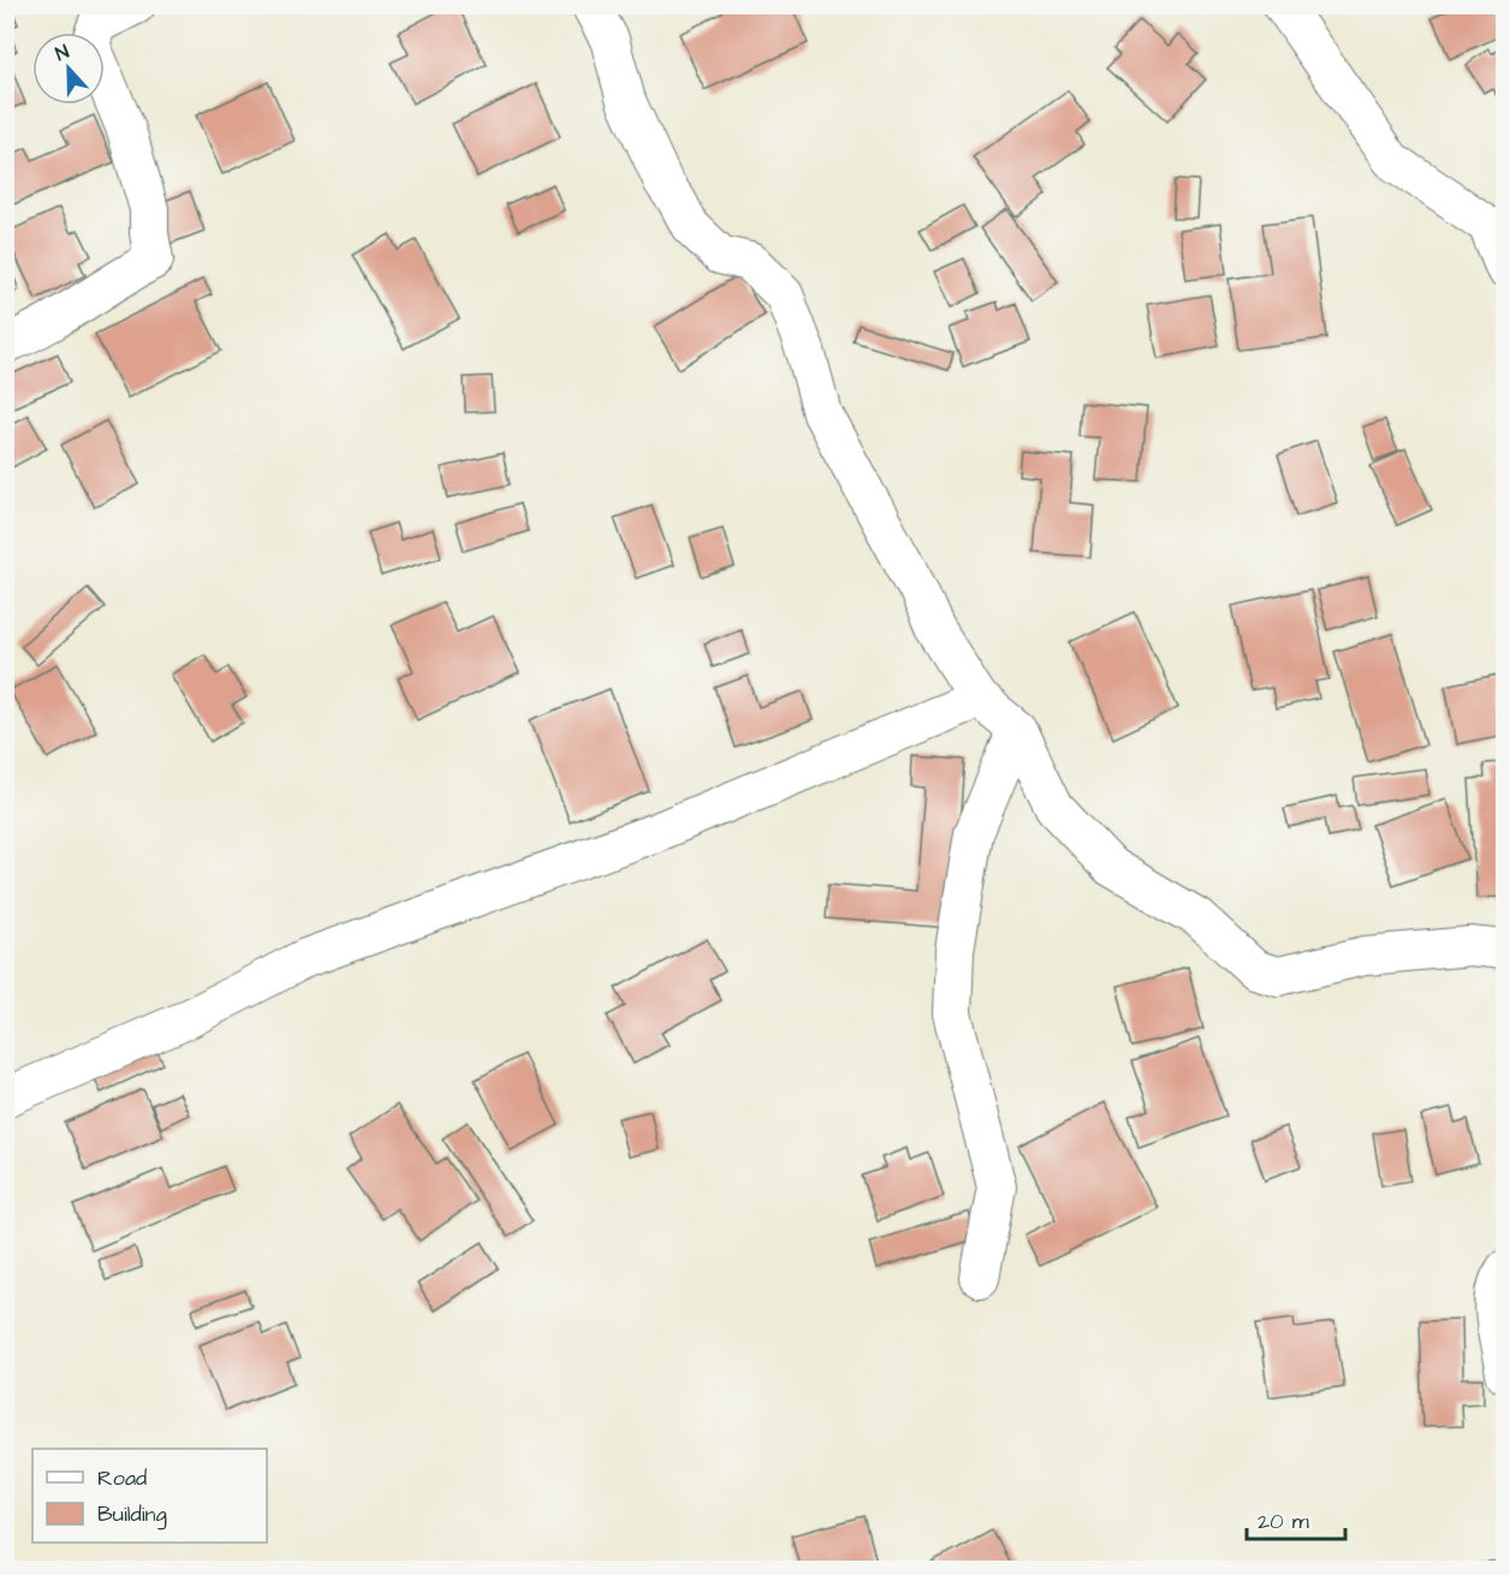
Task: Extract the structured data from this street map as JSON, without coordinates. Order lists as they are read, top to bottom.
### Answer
{
  "legend": ["Road", "Building"],
  "scale_bar": "20 m",
  "north": "top"
}
